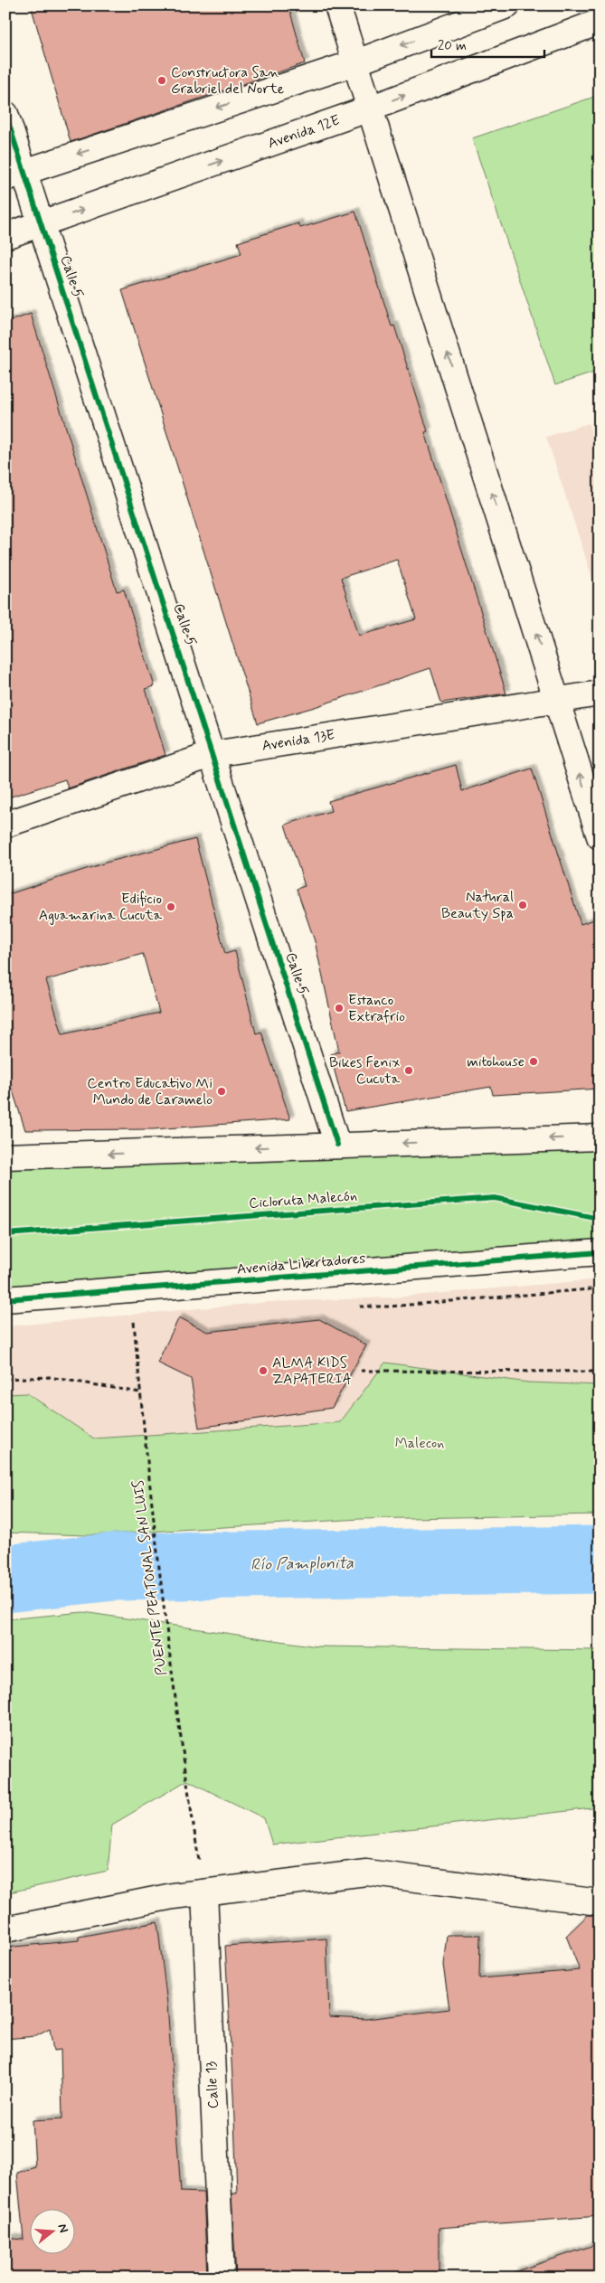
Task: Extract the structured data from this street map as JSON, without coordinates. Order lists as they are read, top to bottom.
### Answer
{
  "streets": {
    "street": [
      "Avenida 12E",
      "Calle 5",
      "Avenida 13E",
      "Avenida Libertadores",
      "Calle 13"
    ],
    "path": ["PUENTE PEATONAL SAN LUIS"],
    "cycle path": ["Cicloruta Malecón"]
  },
  "crossings": [
    ["Avenida 12E", "Calle 5"],
    ["Calle 5", "Avenida 13E"],
    ["PUENTE PEATONAL SAN LUIS", "Calle 13"]
  ],
  "water": ["Río Pamplonita"],
  "parks": ["Malecon"],
  "places": [
    "Constructora San Grabriel del Norte",
    "Natural Beauty Spa",
    "Edificio Aguamarina Cucuta",
    "Estanco Extrafrio",
    "mitohouse",
    "Bikes Fenix Cucuta",
    "Centro Educativo Mi Mundo de Caramelo",
    "ALMA KIDS ZAPATERIA"
  ],
  "scale_bar": "20 m",
  "north": "right"
}
